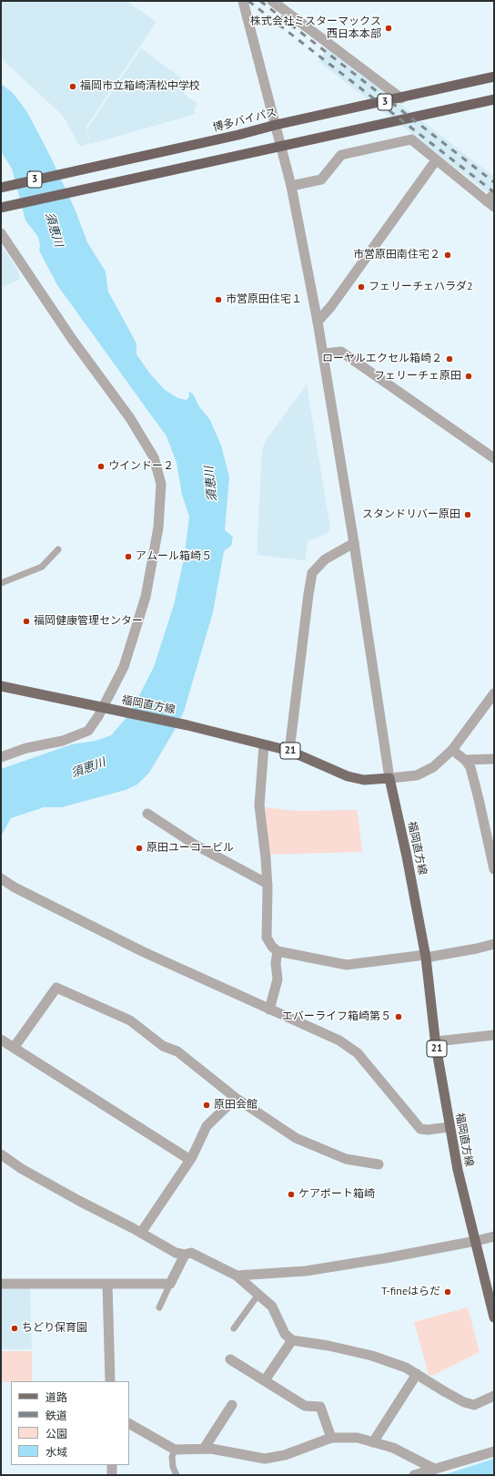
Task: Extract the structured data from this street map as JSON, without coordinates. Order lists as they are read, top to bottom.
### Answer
{
  "streets": {
    "highway": ["3", "博多バイパス"],
    "main road": ["福岡直方線", "21"]
  },
  "water": ["須恵川"],
  "places": [
    "株式会社ミスターマックス 西日本本部",
    "福岡市立箱崎清松中学校",
    "市営原田南住宅２",
    "フェリーチェハラダ2",
    "市営原田住宅１",
    "ローヤルエクセル箱崎２",
    "フェリーチェ原田",
    "ウインドー２",
    "スタンドリバー原田",
    "アムール箱崎５",
    "福岡健康管理センター",
    "原田ユーコービル",
    "エバーライフ箱崎第５",
    "原田会館",
    "ケアポート箱崎",
    "T-fineはらだ",
    "ちどり保育園"
  ],
  "legend": [
    "道路",
    "鉄道",
    "公園",
    "水域"
  ]
}
